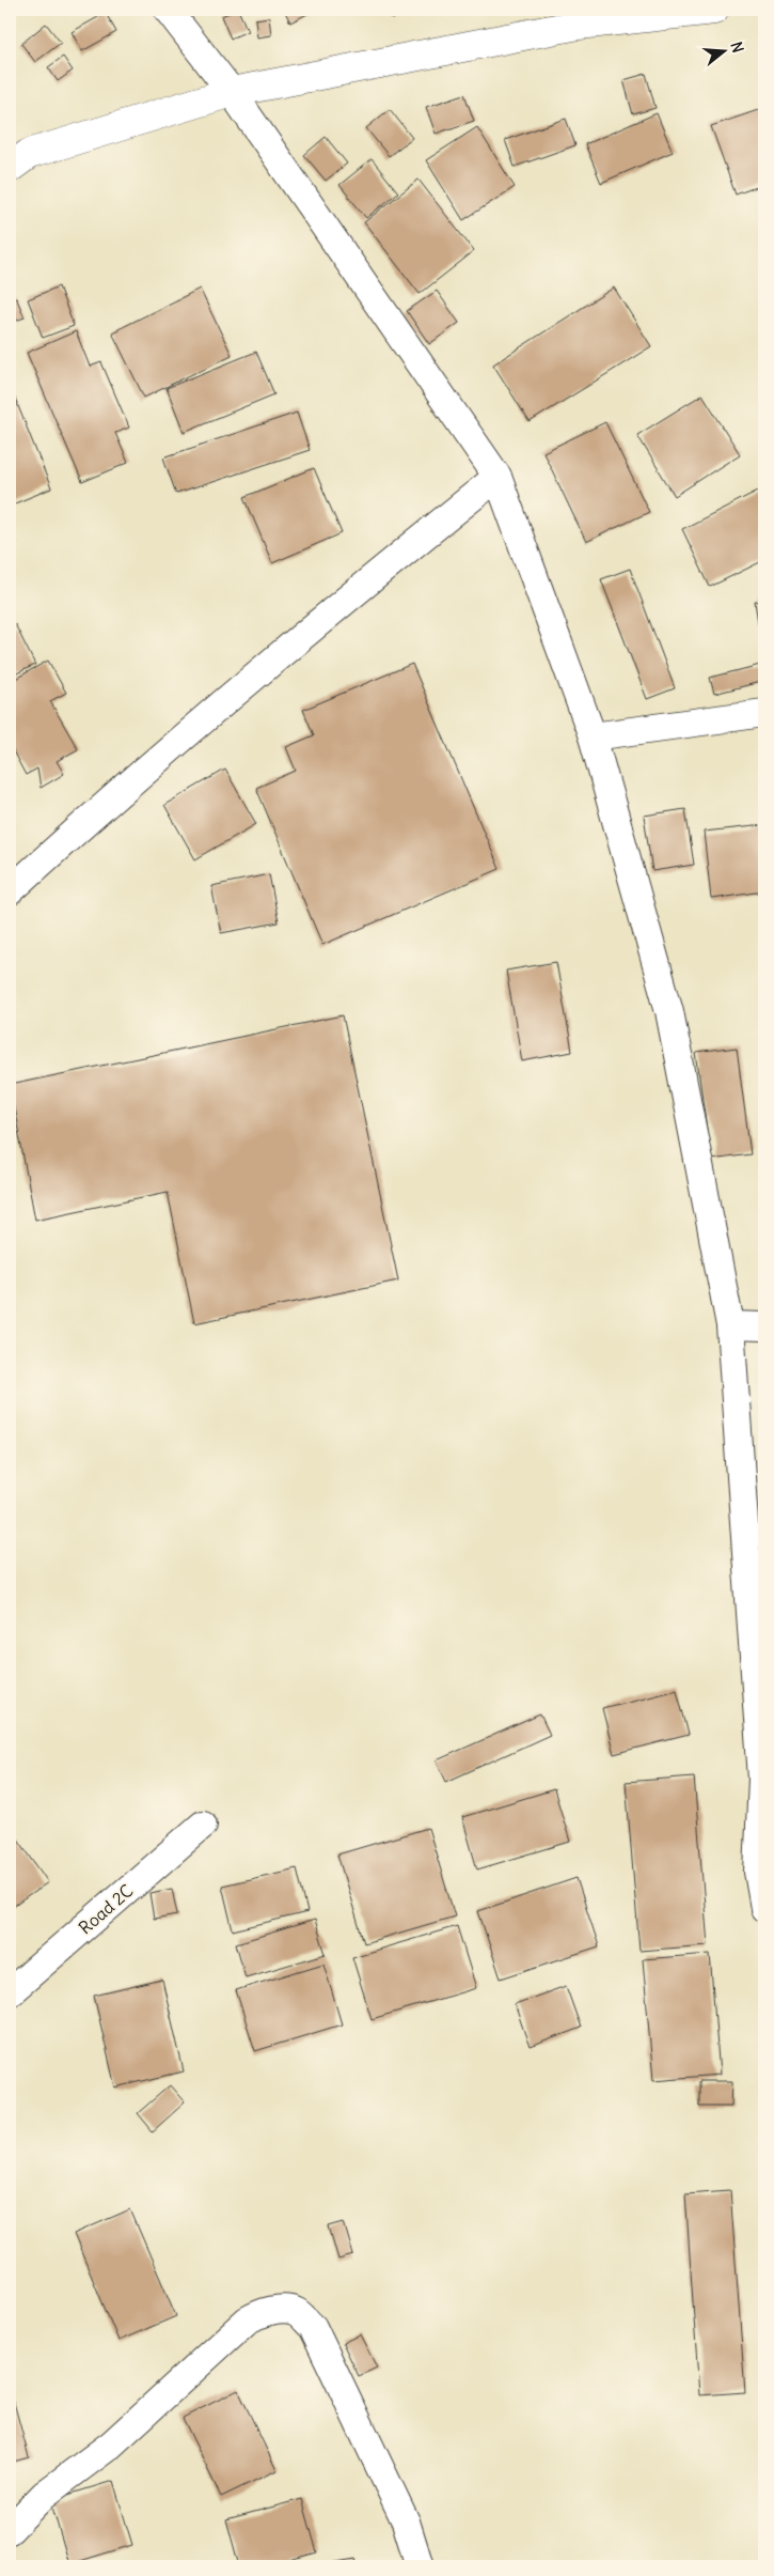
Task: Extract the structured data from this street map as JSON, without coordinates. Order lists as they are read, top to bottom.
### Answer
{
  "streets": {
    "street": ["Road 2C"]
  },
  "north": "right"
}
